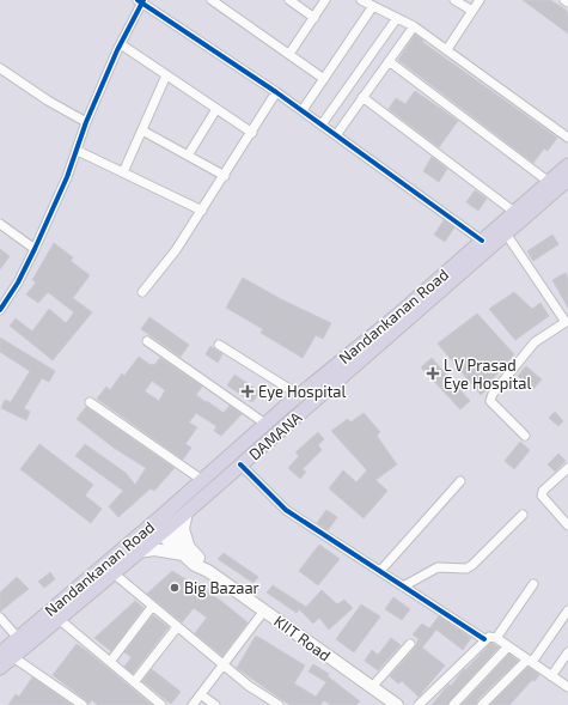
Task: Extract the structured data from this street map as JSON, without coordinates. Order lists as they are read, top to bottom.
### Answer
{
  "streets": {
    "main road": ["Nandankanan Road", "DAMANA", "KIIT Road"]
  },
  "crossings": [
    ["Nandankanan Road", "DAMANA"],
    ["Nandankanan Road", "KIIT Road"],
    ["DAMANA", "KIIT Road"]
  ],
  "places": {
    "health": ["L V Prasad Eye Hospital", "Eye Hospital"],
    "other": ["Big Bazaar"]
  }
}
